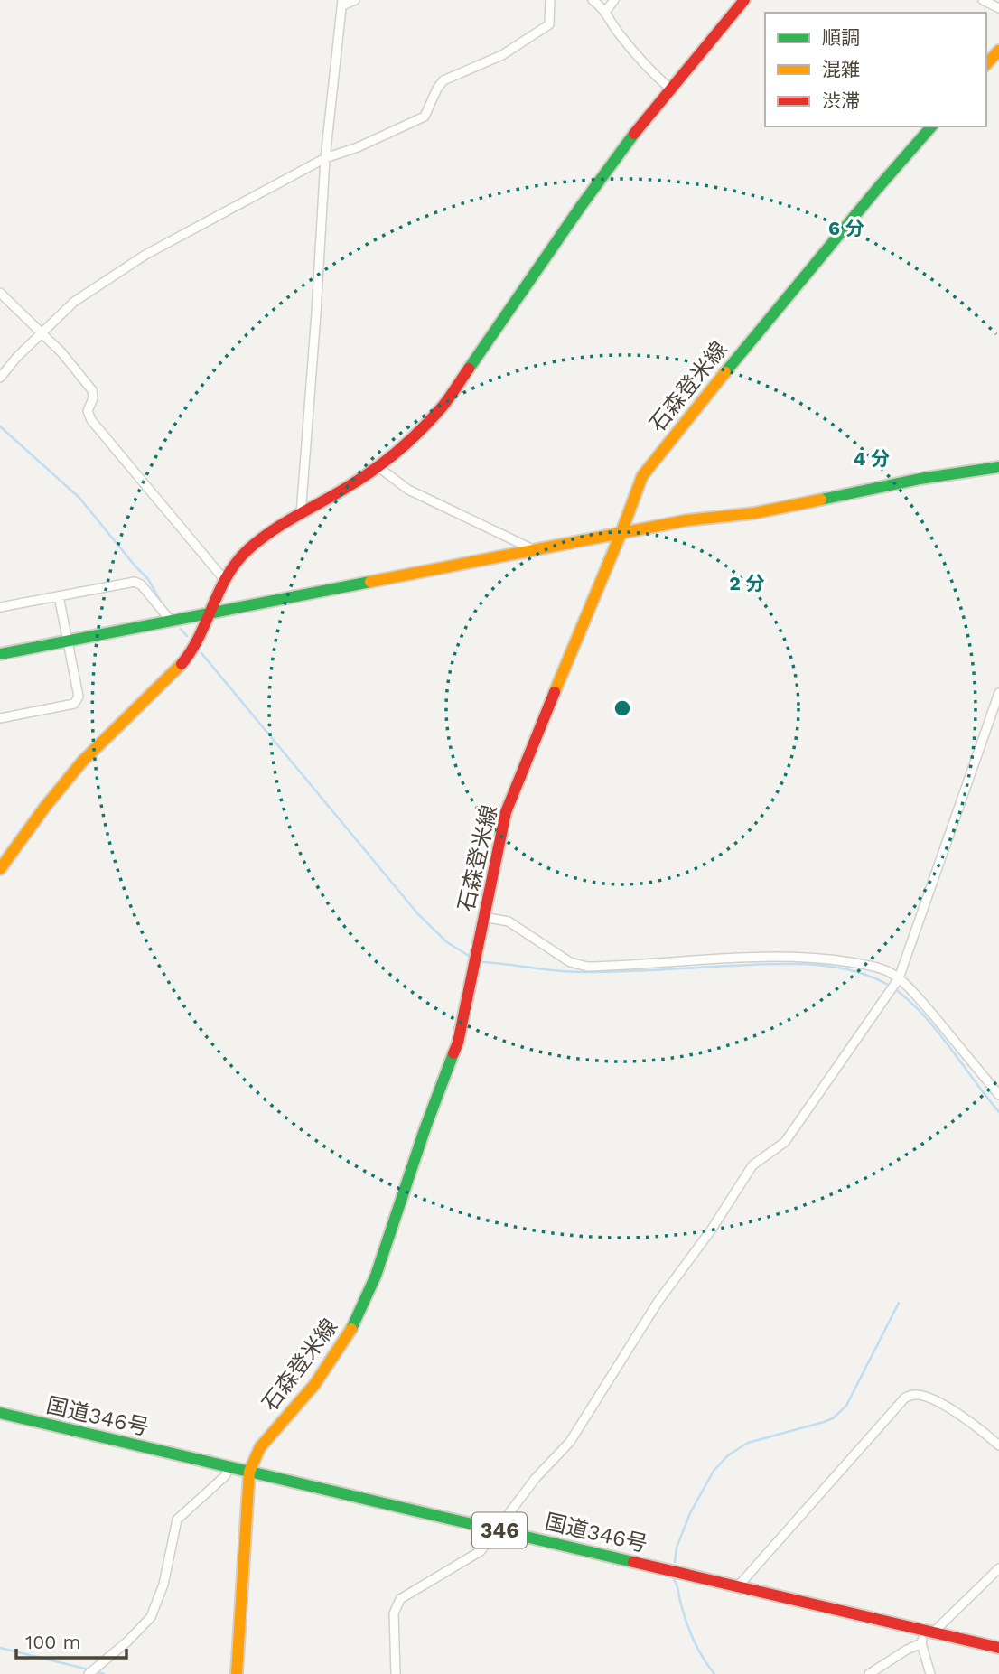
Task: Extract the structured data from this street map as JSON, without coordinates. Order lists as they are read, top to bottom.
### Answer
{
  "streets": {
    "main road": ["石森登米線", "国道346号", "346"]
  },
  "crossings": [
    ["石森登米線", "国道346号"]
  ],
  "legend": ["順調", "混雑", "渋滞"],
  "scale_bar": "100 m",
  "rings": ["6 分", "4 分", "2 分"]
}
